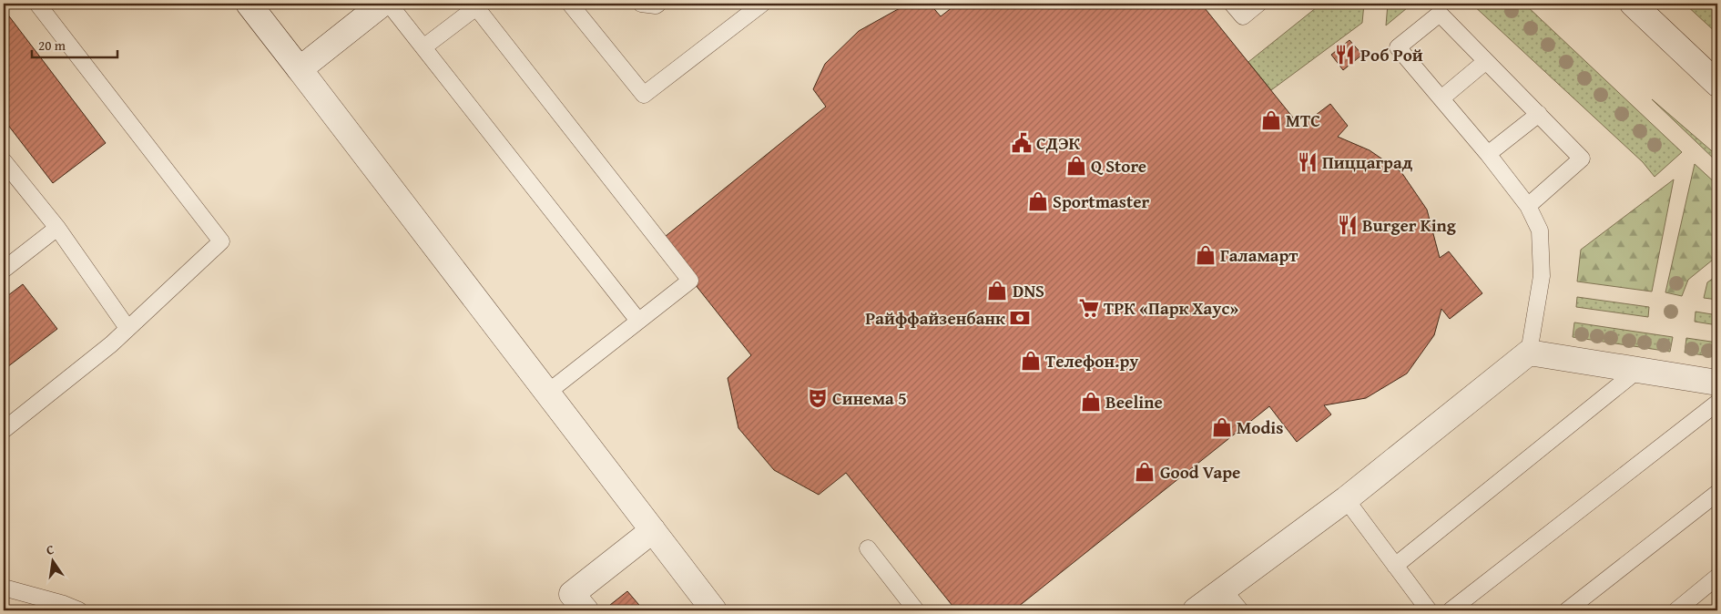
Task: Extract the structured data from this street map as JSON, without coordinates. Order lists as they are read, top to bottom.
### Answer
{
  "places": {
    "restaurant": ["Роб Рой", "Пиццаград", "Burger King"],
    "shop": [
      "МТС",
      "Q Store",
      "Sportmaster",
      "Галамарт",
      "DNS",
      "Телефон.ру",
      "Beeline",
      "Modis",
      "Good Vape"
    ],
    "public building": ["СДЭК"],
    "supermarket": ["ТРК «Парк Хаус»"],
    "bank": ["Райффайзенбанк"],
    "theatre": ["Синема 5"]
  },
  "scale_bar": "20 m",
  "north": "top"
}
